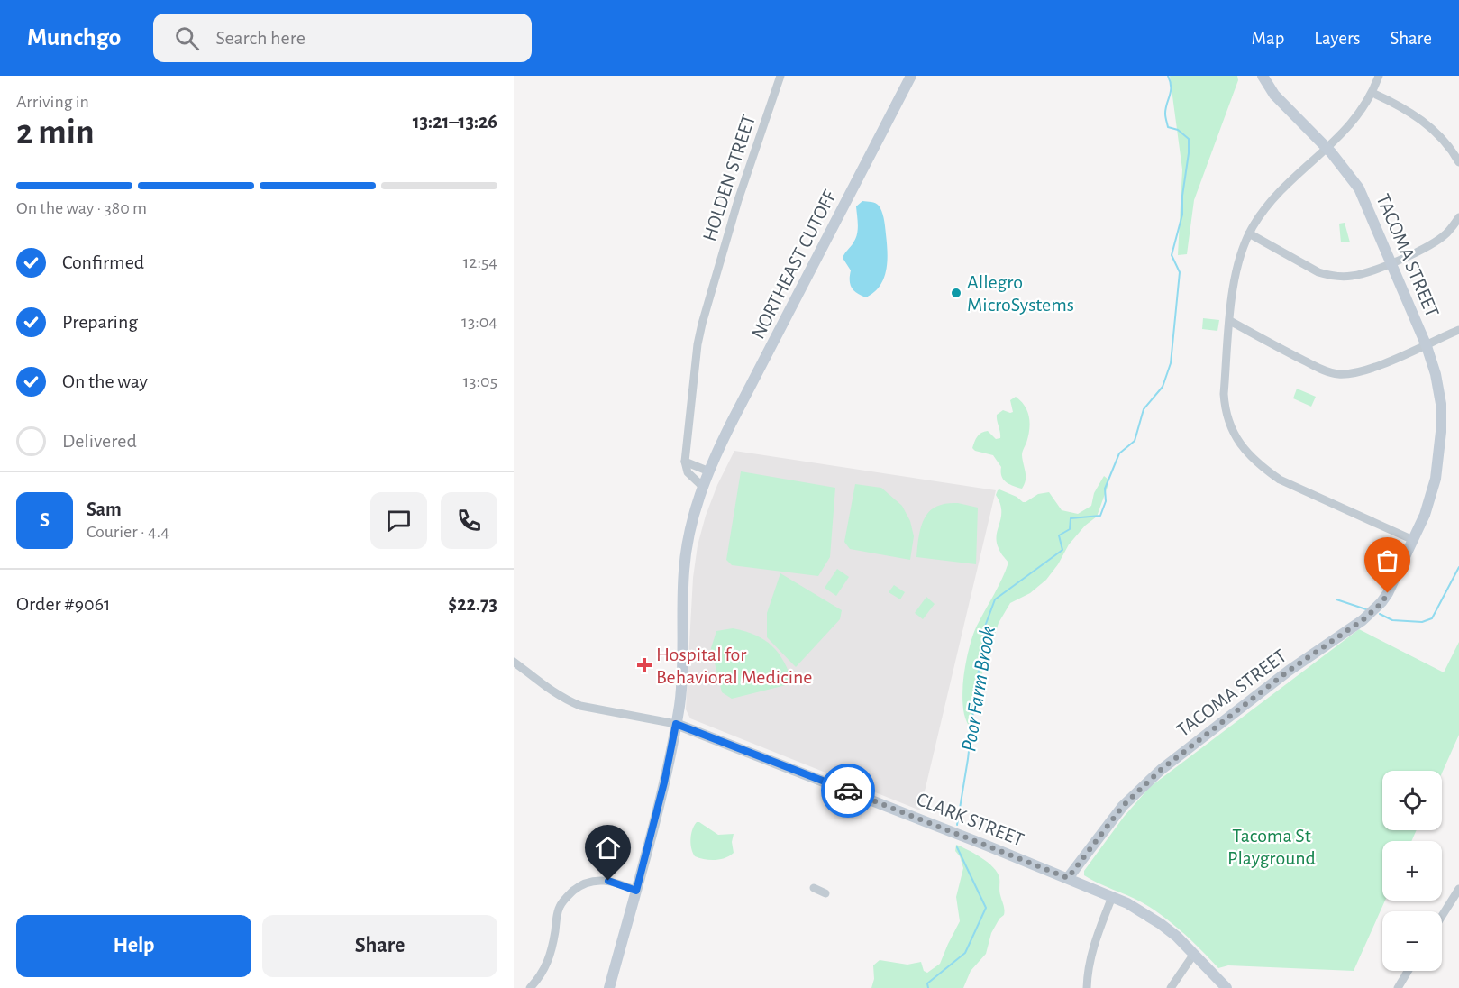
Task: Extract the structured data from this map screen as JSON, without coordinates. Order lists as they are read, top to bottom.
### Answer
{
  "streets": {
    "street": [
      "HOLDEN STREET",
      "TACOMA STREET",
      "NORTHEAST CUTOFF",
      "CLARK STREET"
    ]
  },
  "crossings": [
    ["TACOMA STREET", "CLARK STREET"],
    ["NORTHEAST CUTOFF", "CLARK STREET"]
  ],
  "water": ["Poor Farm Brook"],
  "parks": ["Tacoma St Playground"],
  "places": {
    "other": ["Allegro MicroSystems"],
    "health": ["Hospital for Behavioral Medicine"]
  },
  "page": {
    "header": "Munchgo",
    "search": "Search here",
    "nav": ["Map", "Layers", "Share"],
    "heading": ["2 min", "Arriving in", "13:21–13:26"],
    "panel": [
      "Sam",
      "Courier · 4.4",
      "Order #9061",
      "$22.73"
    ],
    "bar": "On the way · 380 m",
    "list": [
      ["Confirmed", "12:54"],
      ["Preparing", "13:04"],
      ["On the way", "13:05"],
      "Delivered"
    ],
    "round": "S",
    "map_buttons": ["+", "−"],
    "buttons": ["Help", "Share"]
  }
}
